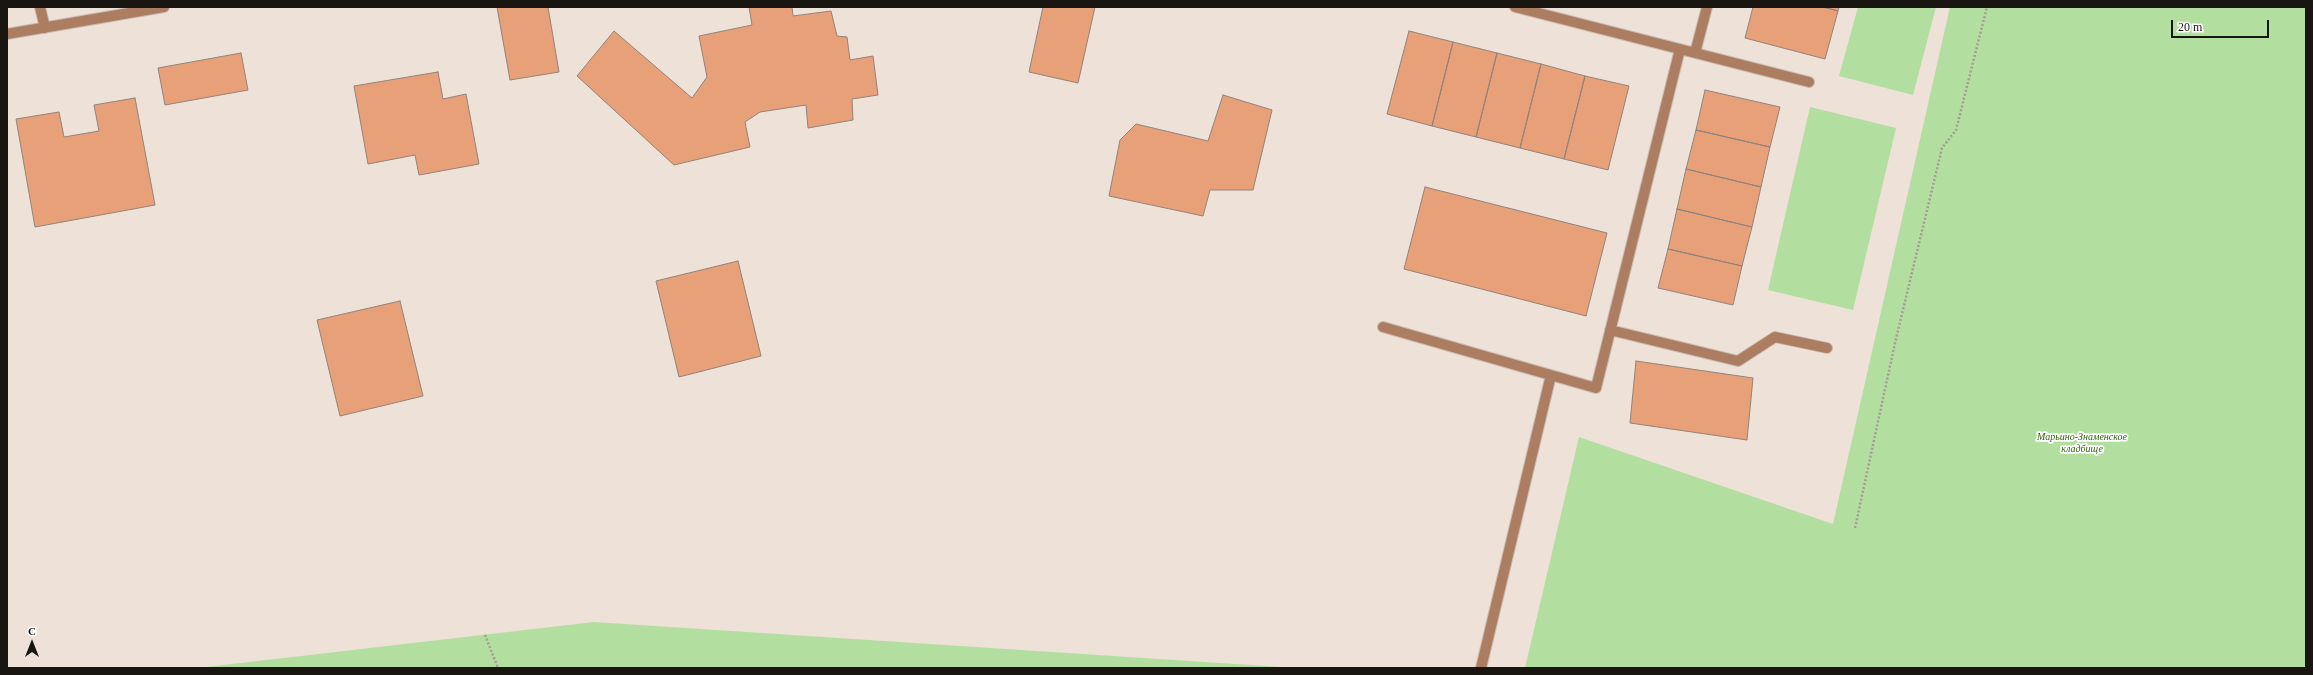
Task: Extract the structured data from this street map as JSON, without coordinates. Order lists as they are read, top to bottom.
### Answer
{
  "parks": ["Марьино-Знаменское кладбище"],
  "scale_bar": "20 m",
  "north": "top"
}
